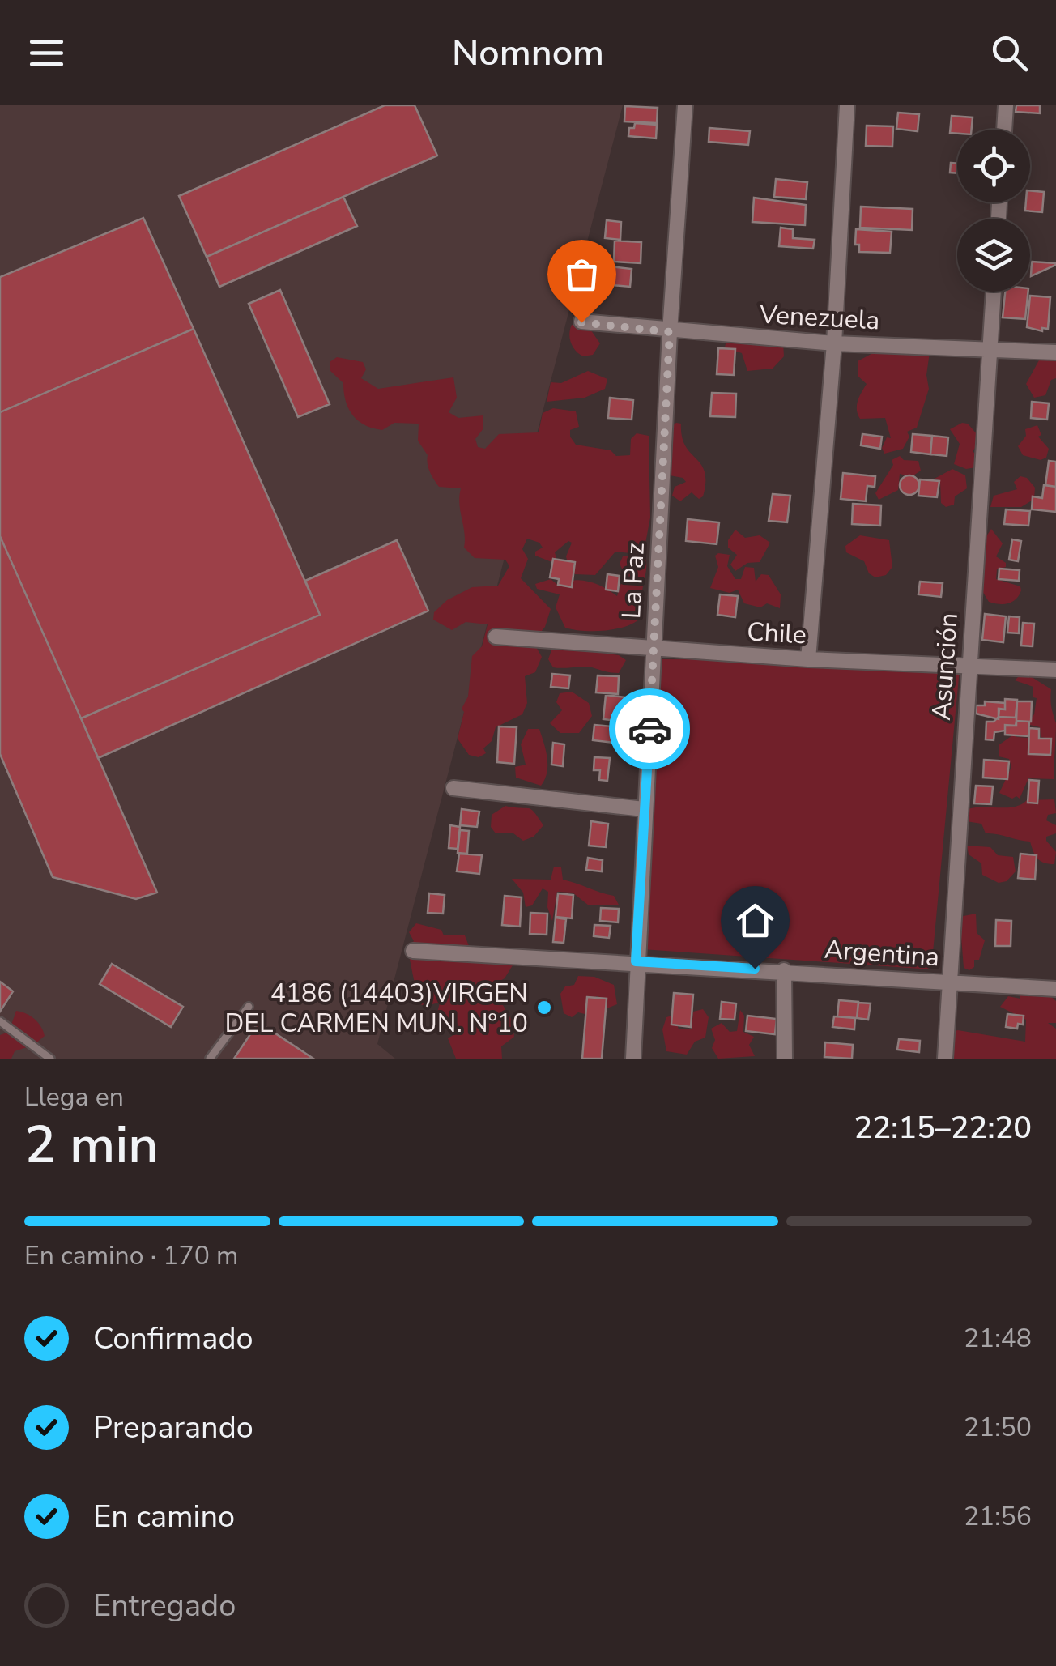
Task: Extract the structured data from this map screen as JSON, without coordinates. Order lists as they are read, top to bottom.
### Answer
{
  "streets": {
    "street": [
      "Venezuela",
      "La Paz",
      "Chile",
      "Asunción",
      "Argentina"
    ]
  },
  "crossings": [
    ["Venezuela", "La Paz"],
    ["Venezuela", "Asunción"],
    ["La Paz", "Chile"],
    ["La Paz", "Argentina"],
    ["Chile", "Asunción"],
    ["Asunción", "Argentina"]
  ],
  "places": ["4186 (14403)VIRGEN DEL CARMEN MUN. Nº10"],
  "page": {
    "header": "Nomnom",
    "heading": ["2 min", "Llega en", "22:15–22:20"],
    "bar": "En camino · 170 m",
    "list": [
      ["Confirmado", "21:48"],
      ["Preparando", "21:50"],
      ["En camino", "21:56"],
      "Entregado"
    ]
  }
}
